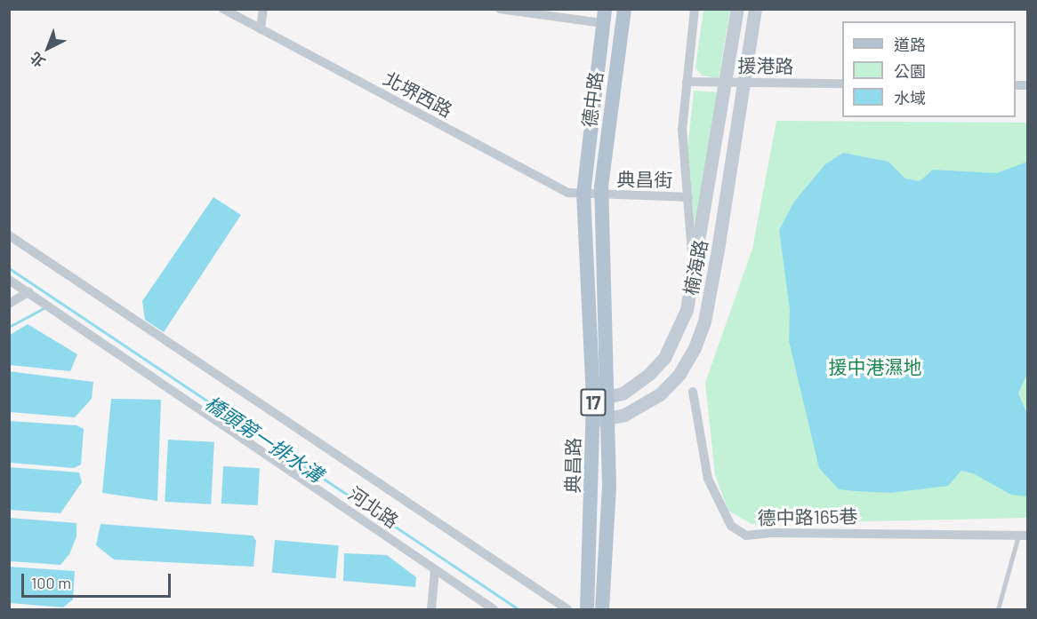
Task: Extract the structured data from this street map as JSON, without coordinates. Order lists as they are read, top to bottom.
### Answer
{
  "streets": {
    "main road": ["德中路", "17", "典昌路"],
    "street": [
      "援港路",
      "北堺西路",
      "典昌街",
      "楠海路",
      "河北路",
      "德中路165巷"
    ]
  },
  "crossings": [
    ["援港路", "楠海路"],
    ["北堺西路", "德中路"],
    ["北堺西路", "典昌街"],
    ["北堺西路", "典昌路"],
    ["德中路", "典昌街"],
    ["德中路", "典昌路"],
    ["典昌街", "楠海路"],
    ["典昌街", "典昌路"],
    ["楠海路", "典昌路"]
  ],
  "water": ["橋頭第一排水溝"],
  "parks": ["援中港濕地"],
  "legend": ["道路", "公園", "水域"],
  "scale_bar": "100 m",
  "north": "bottom left"
}
